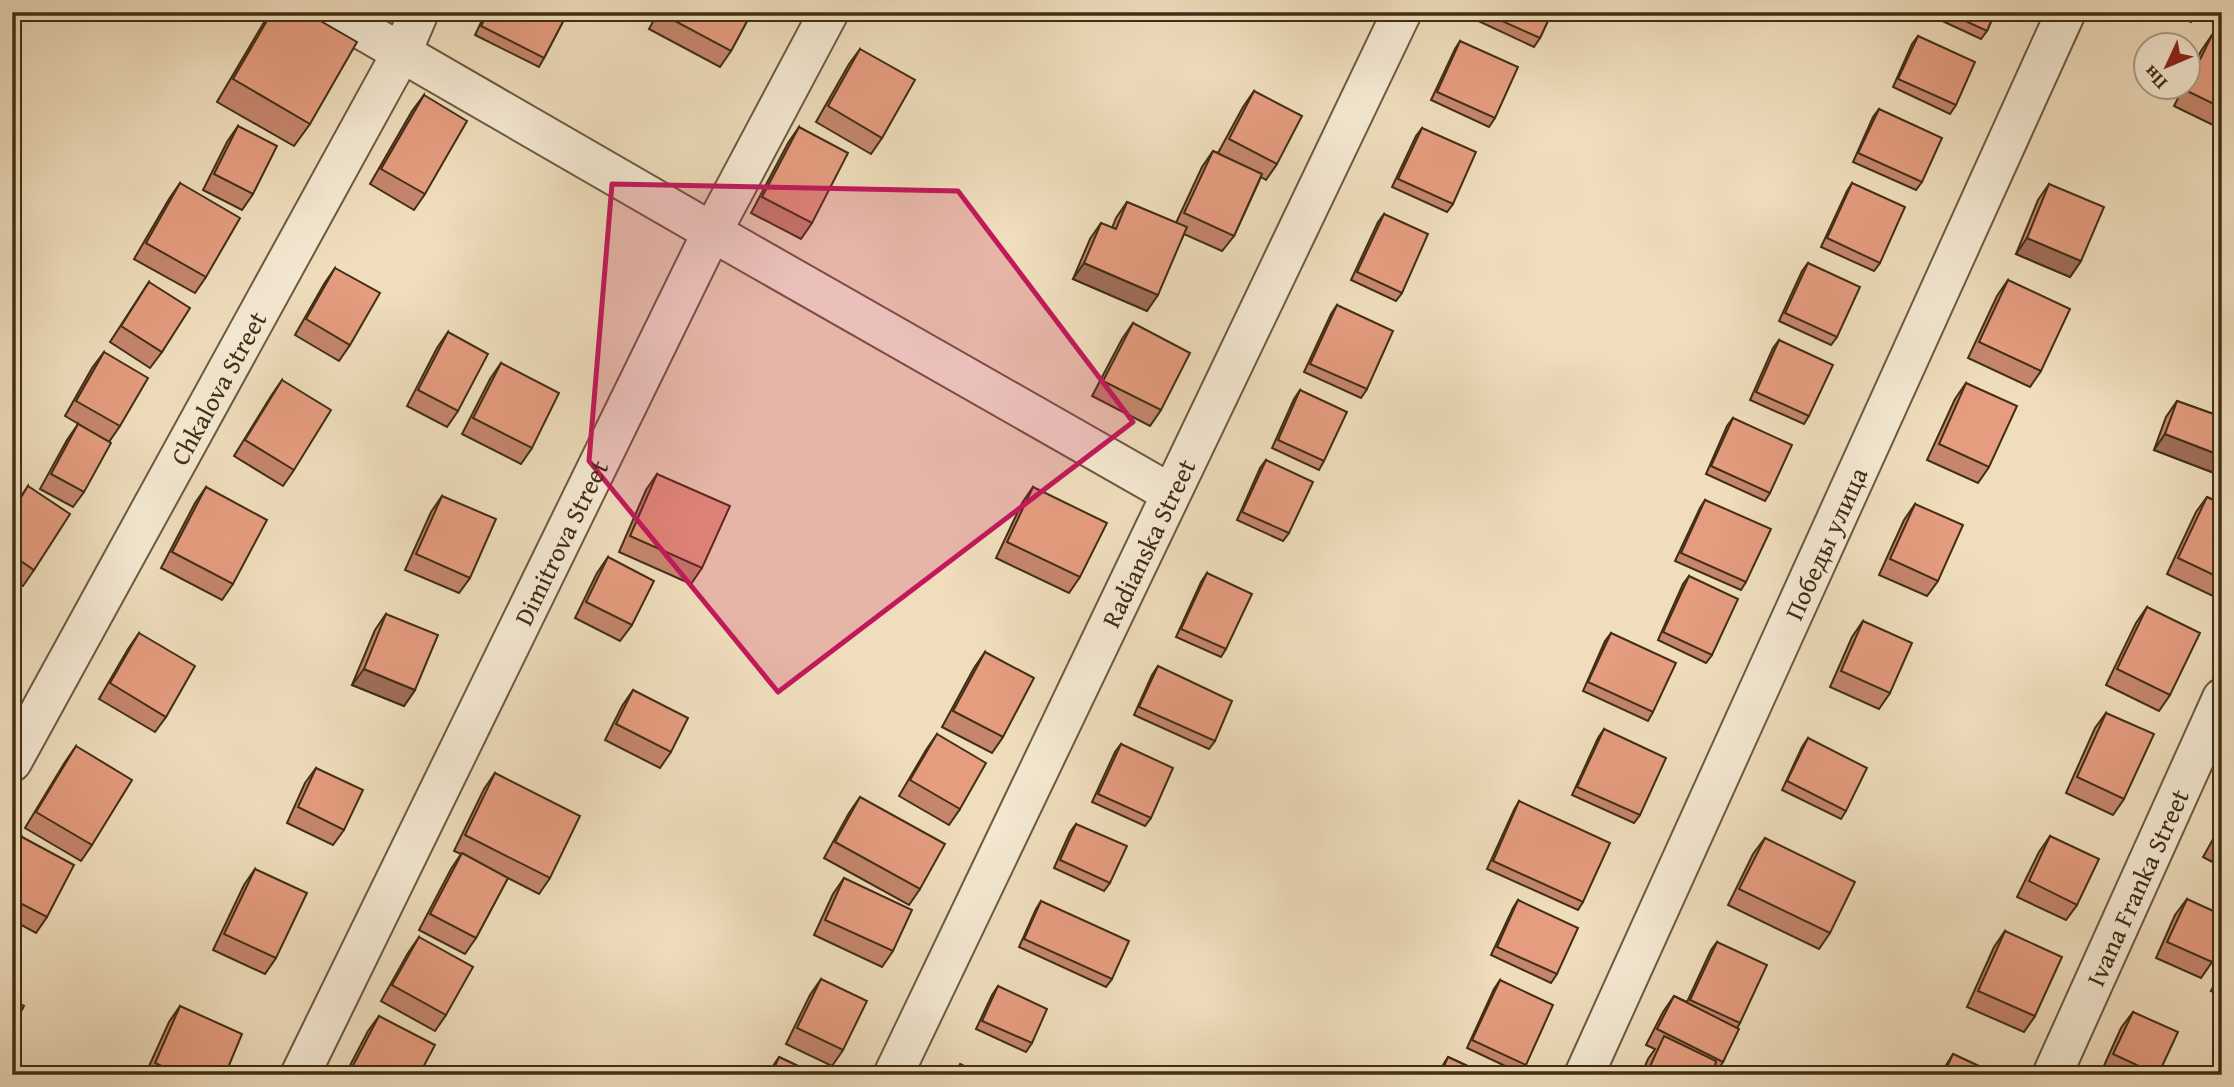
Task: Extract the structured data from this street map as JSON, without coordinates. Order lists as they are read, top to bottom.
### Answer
{
  "streets": {
    "street": [
      "Chkalova Street",
      "Dimitrova Street",
      "Radianska Street",
      "Победы улица",
      "Ivana Franka Street"
    ]
  },
  "north": "bottom left"
}
